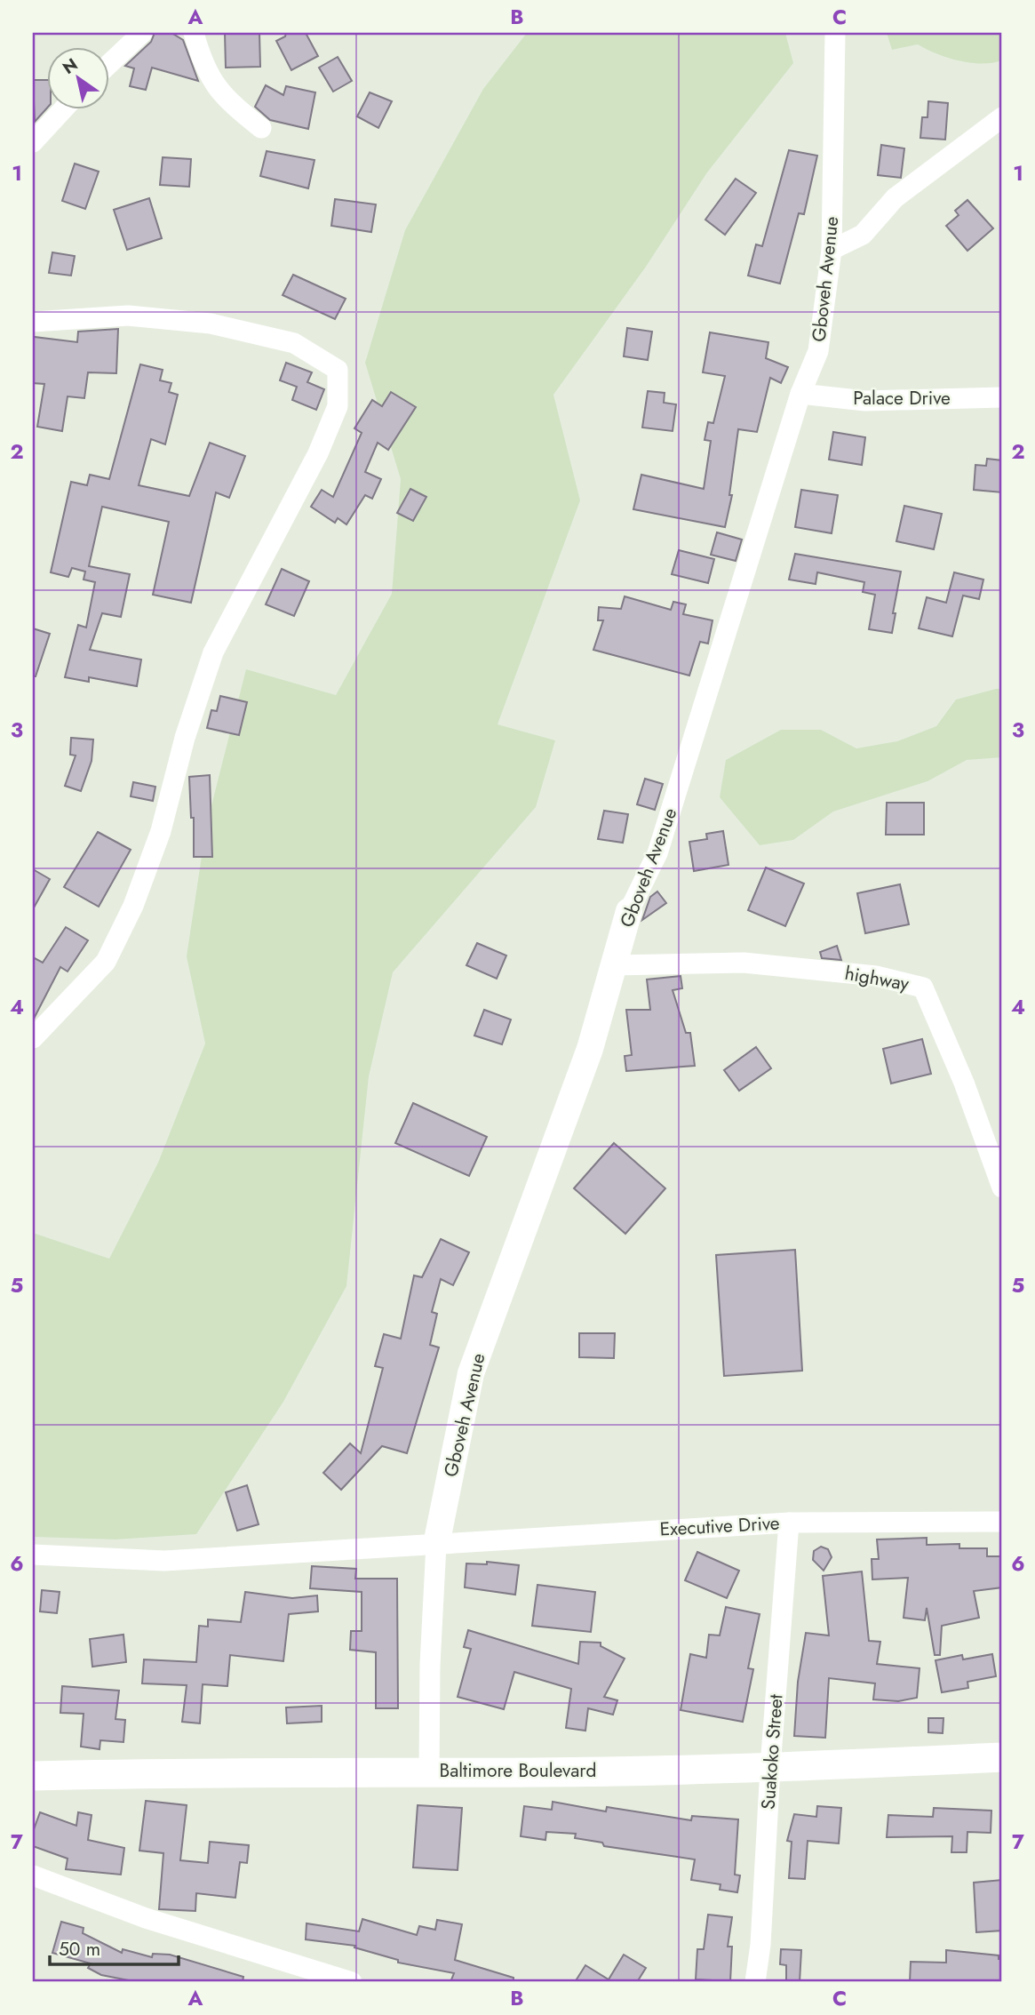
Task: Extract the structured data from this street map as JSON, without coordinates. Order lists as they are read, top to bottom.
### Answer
{
  "streets": {
    "highway": ["Baltimore Boulevard"],
    "main road": ["Gboveh Avenue"],
    "street": [
      "Palace Drive",
      "highway",
      "Executive Drive",
      "Suakoko Street"
    ]
  },
  "crossings": [
    ["Gboveh Avenue", "Palace Drive"],
    ["Gboveh Avenue", "highway"],
    ["Gboveh Avenue", "Executive Drive"],
    ["Gboveh Avenue", "Baltimore Boulevard"],
    ["Executive Drive", "Suakoko Street"],
    ["Suakoko Street", "Baltimore Boulevard"]
  ],
  "scale_bar": "50 m",
  "north": "top left",
  "grid": {
    "columns": ["A", "B", "C"],
    "rows": [
      "1",
      "2",
      "3",
      "4",
      "5",
      "6",
      "7"
    ]
  }
}
